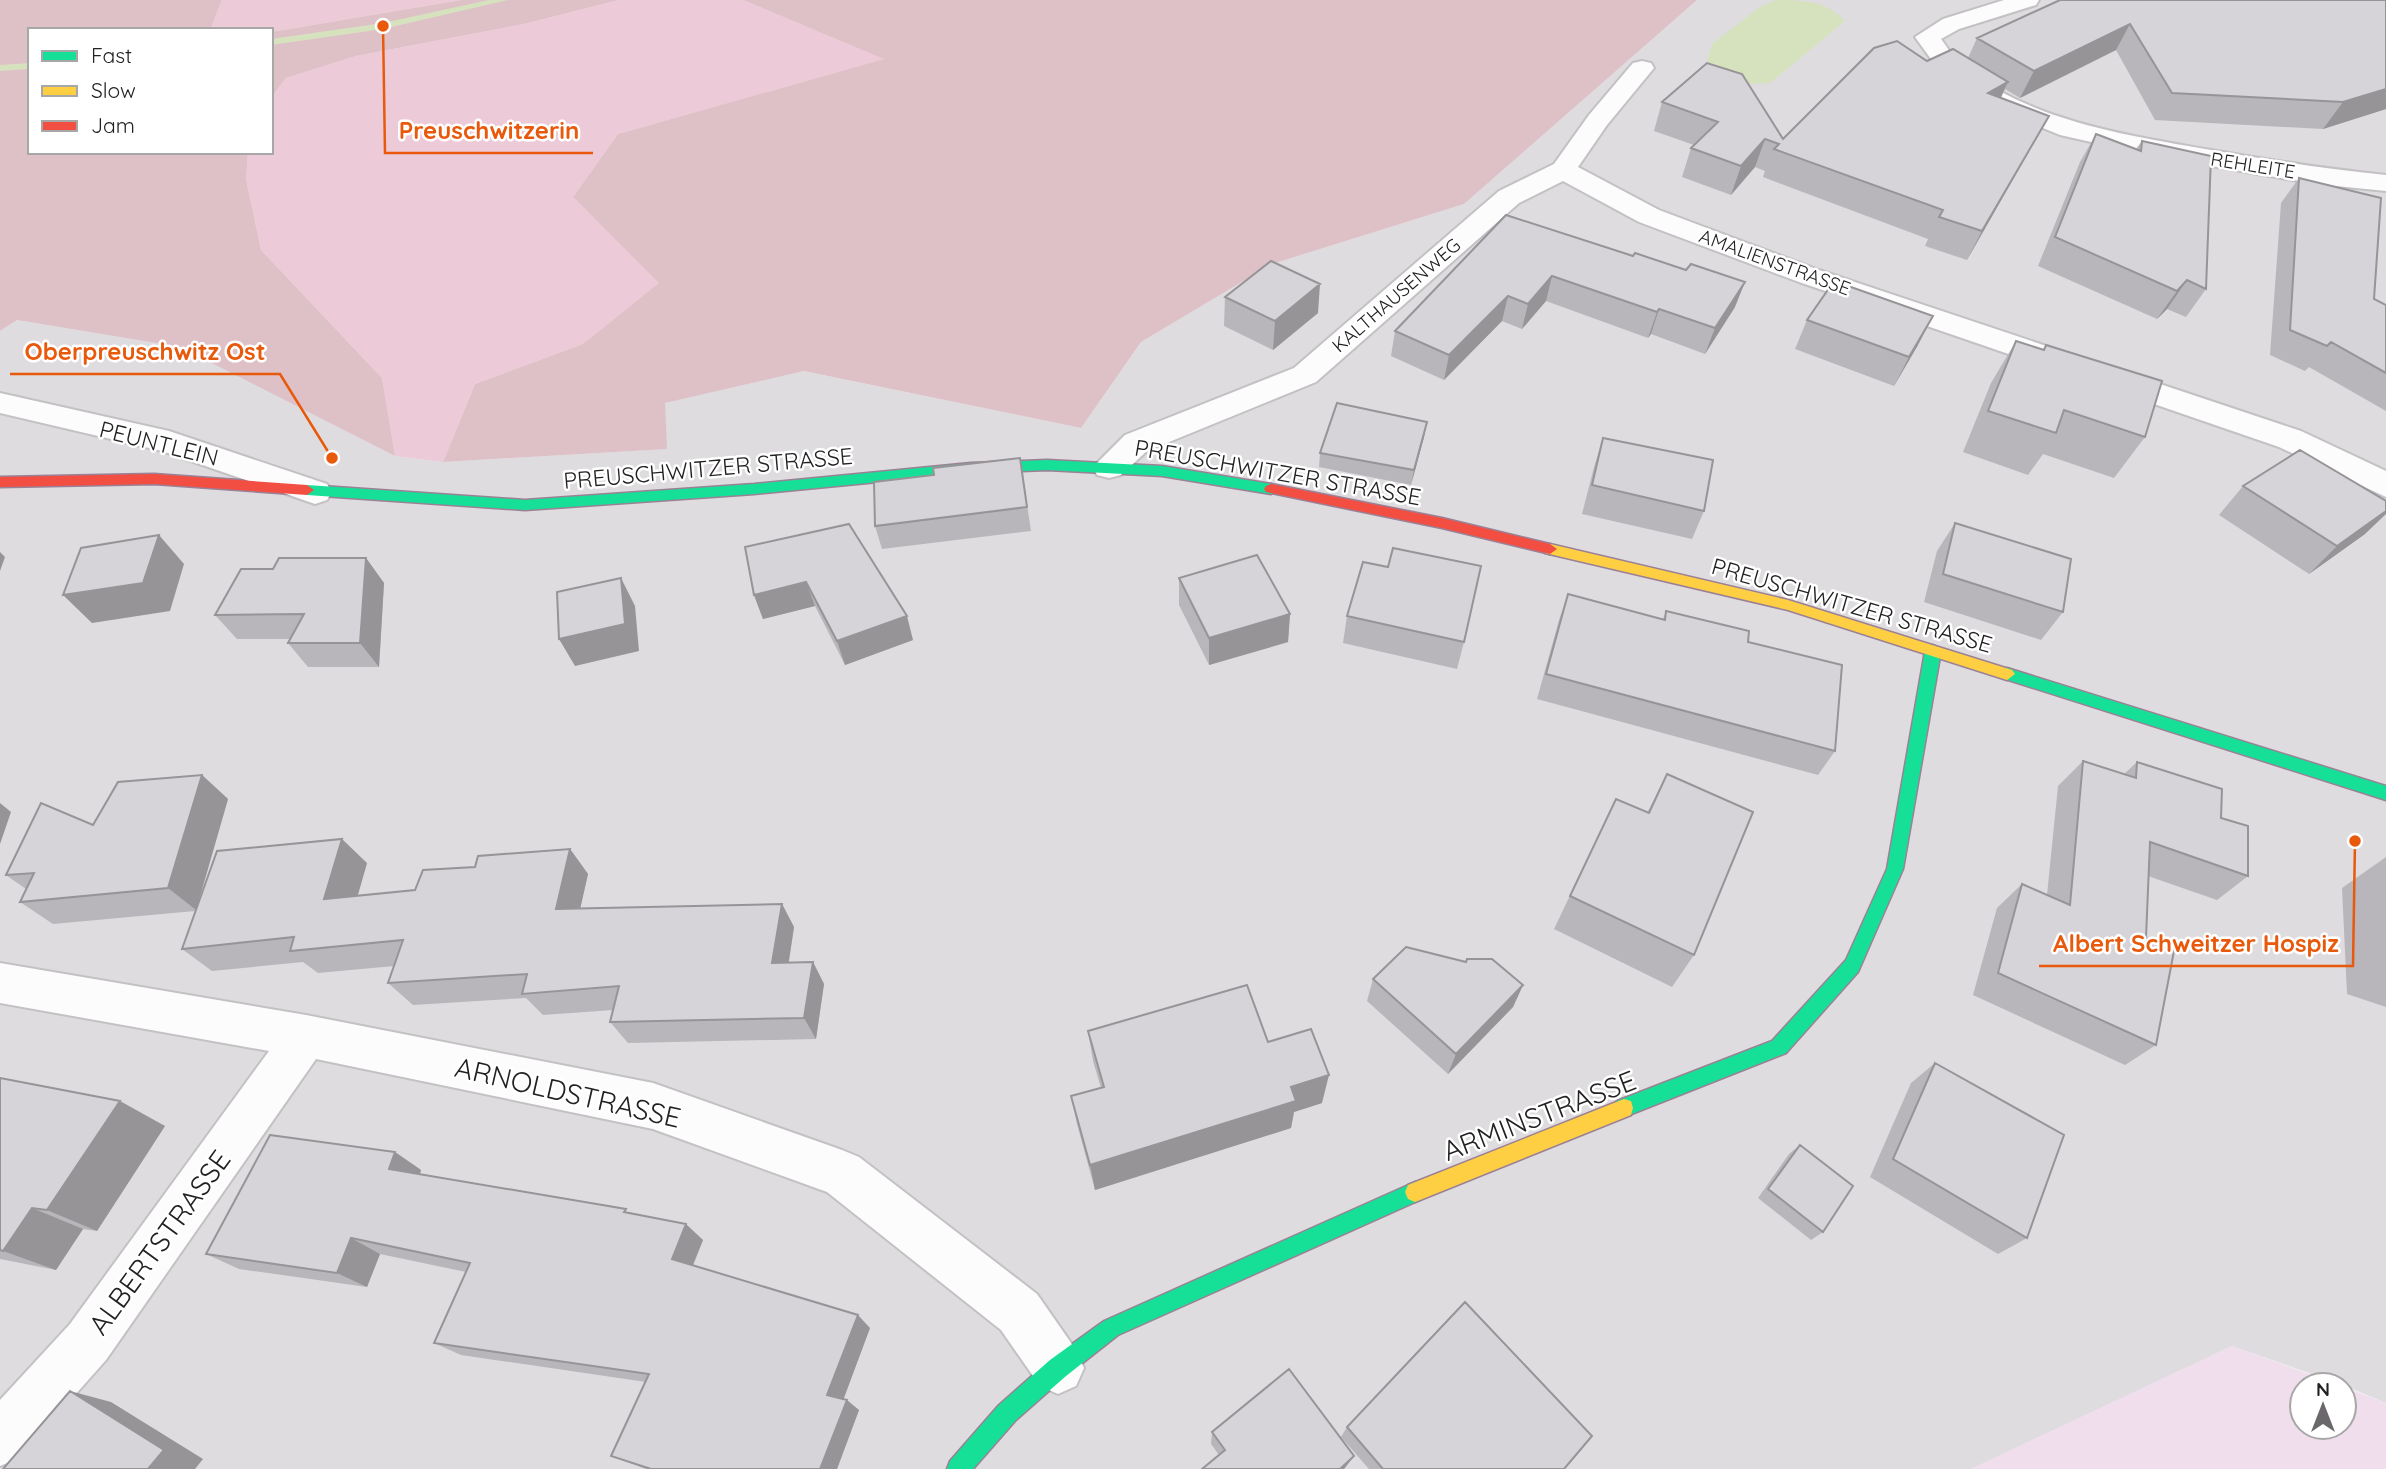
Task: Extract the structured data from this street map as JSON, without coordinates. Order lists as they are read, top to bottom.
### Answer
{
  "streets": {
    "street": [
      "REHLEITE",
      "AMALIENSTRASSE",
      "KALTHAUSENWEG",
      "PEUNTLEIN",
      "PREUSCHWITZER STRASSE",
      "ARNOLDSTRASSE",
      "ARMINSTRASSE",
      "ALBERTSTRASSE"
    ]
  },
  "crossings": [
    ["AMALIENSTRASSE", "KALTHAUSENWEG"],
    ["KALTHAUSENWEG", "PREUSCHWITZER STRASSE"],
    ["PEUNTLEIN", "PREUSCHWITZER STRASSE"],
    ["PREUSCHWITZER STRASSE", "ARMINSTRASSE"],
    ["ARNOLDSTRASSE", "ARMINSTRASSE"],
    ["ARNOLDSTRASSE", "ALBERTSTRASSE"]
  ],
  "places": ["Preuschwitzerin", "Oberpreuschwitz Ost", "Albert Schweitzer Hospiz"],
  "legend": ["Fast", "Slow", "Jam"],
  "north": "top"
}
